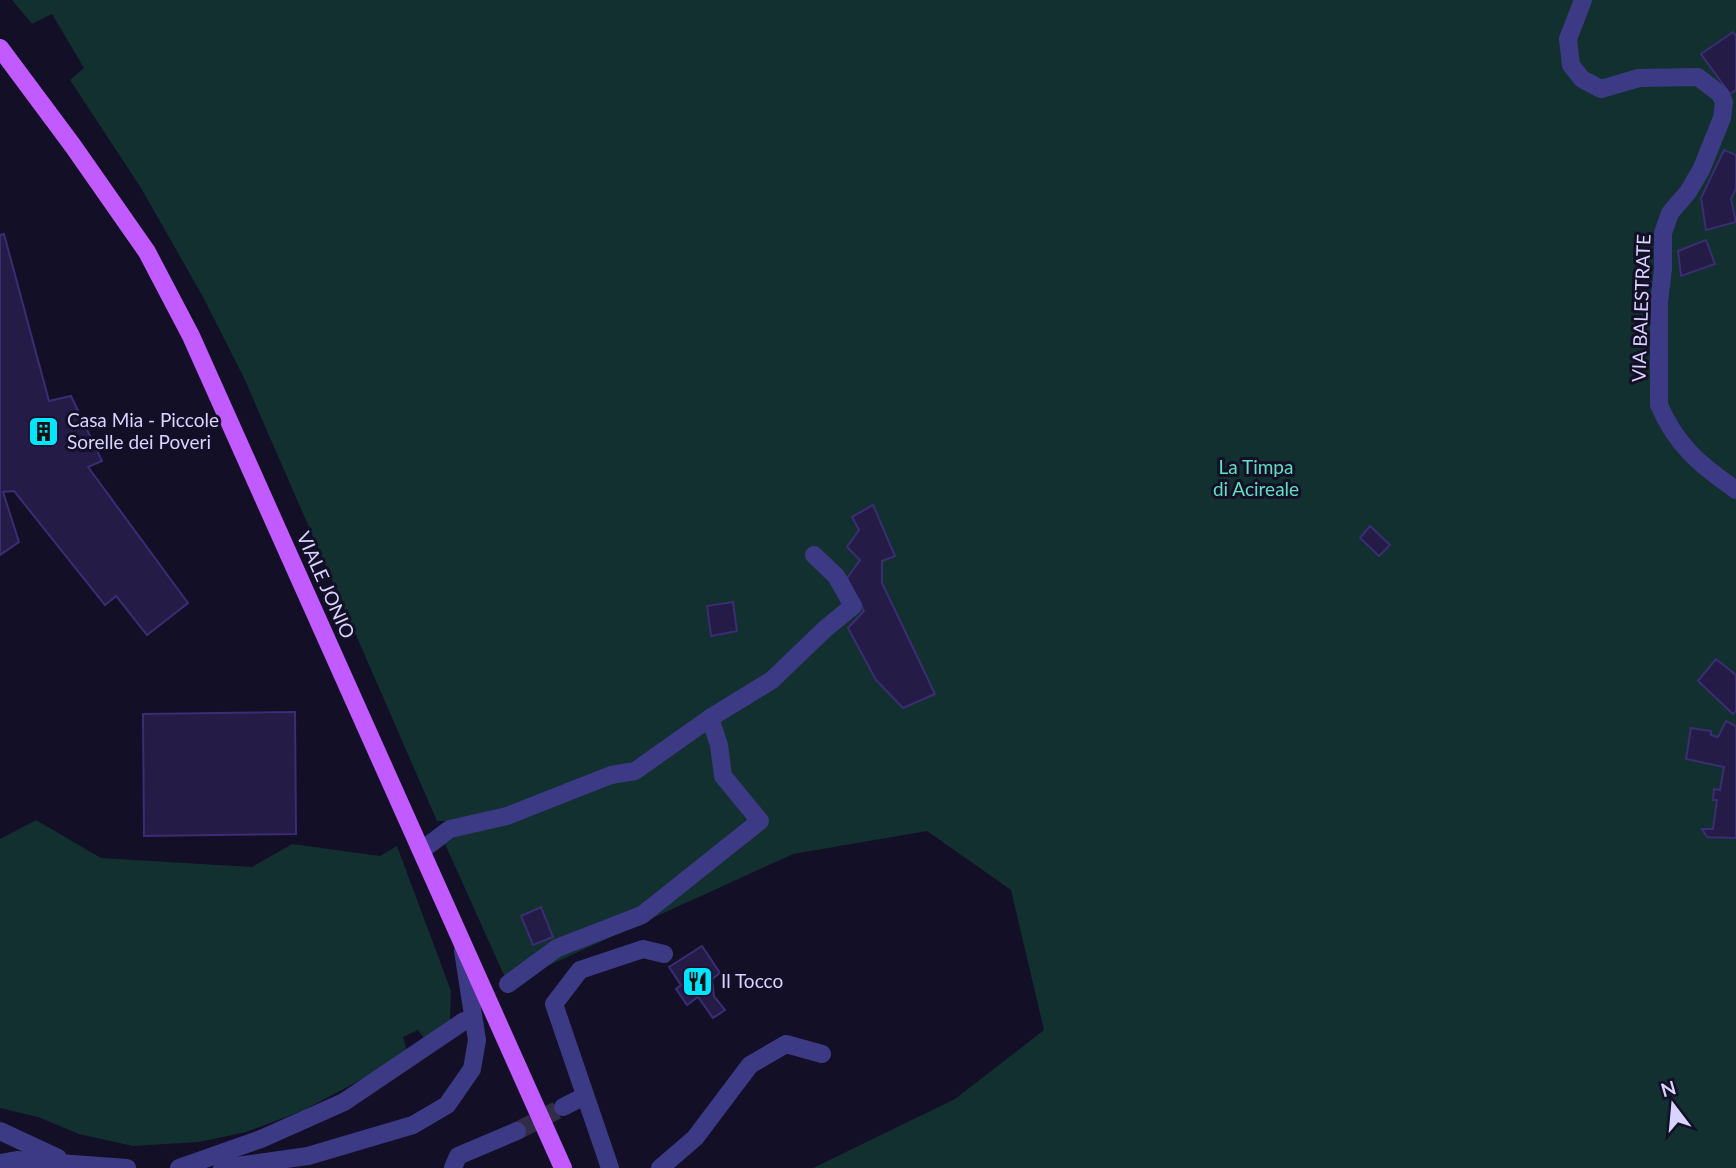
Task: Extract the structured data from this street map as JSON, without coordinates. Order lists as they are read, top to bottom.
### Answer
{
  "streets": {
    "main road": ["VIALE JONIO"],
    "street": ["VIA BALESTRATE"]
  },
  "parks": ["La Timpa di Acireale"],
  "places": {
    "building": ["Casa Mia - Piccole Sorelle dei Poveri"],
    "restaurant": ["Il Tocco"]
  },
  "north": "top"
}
